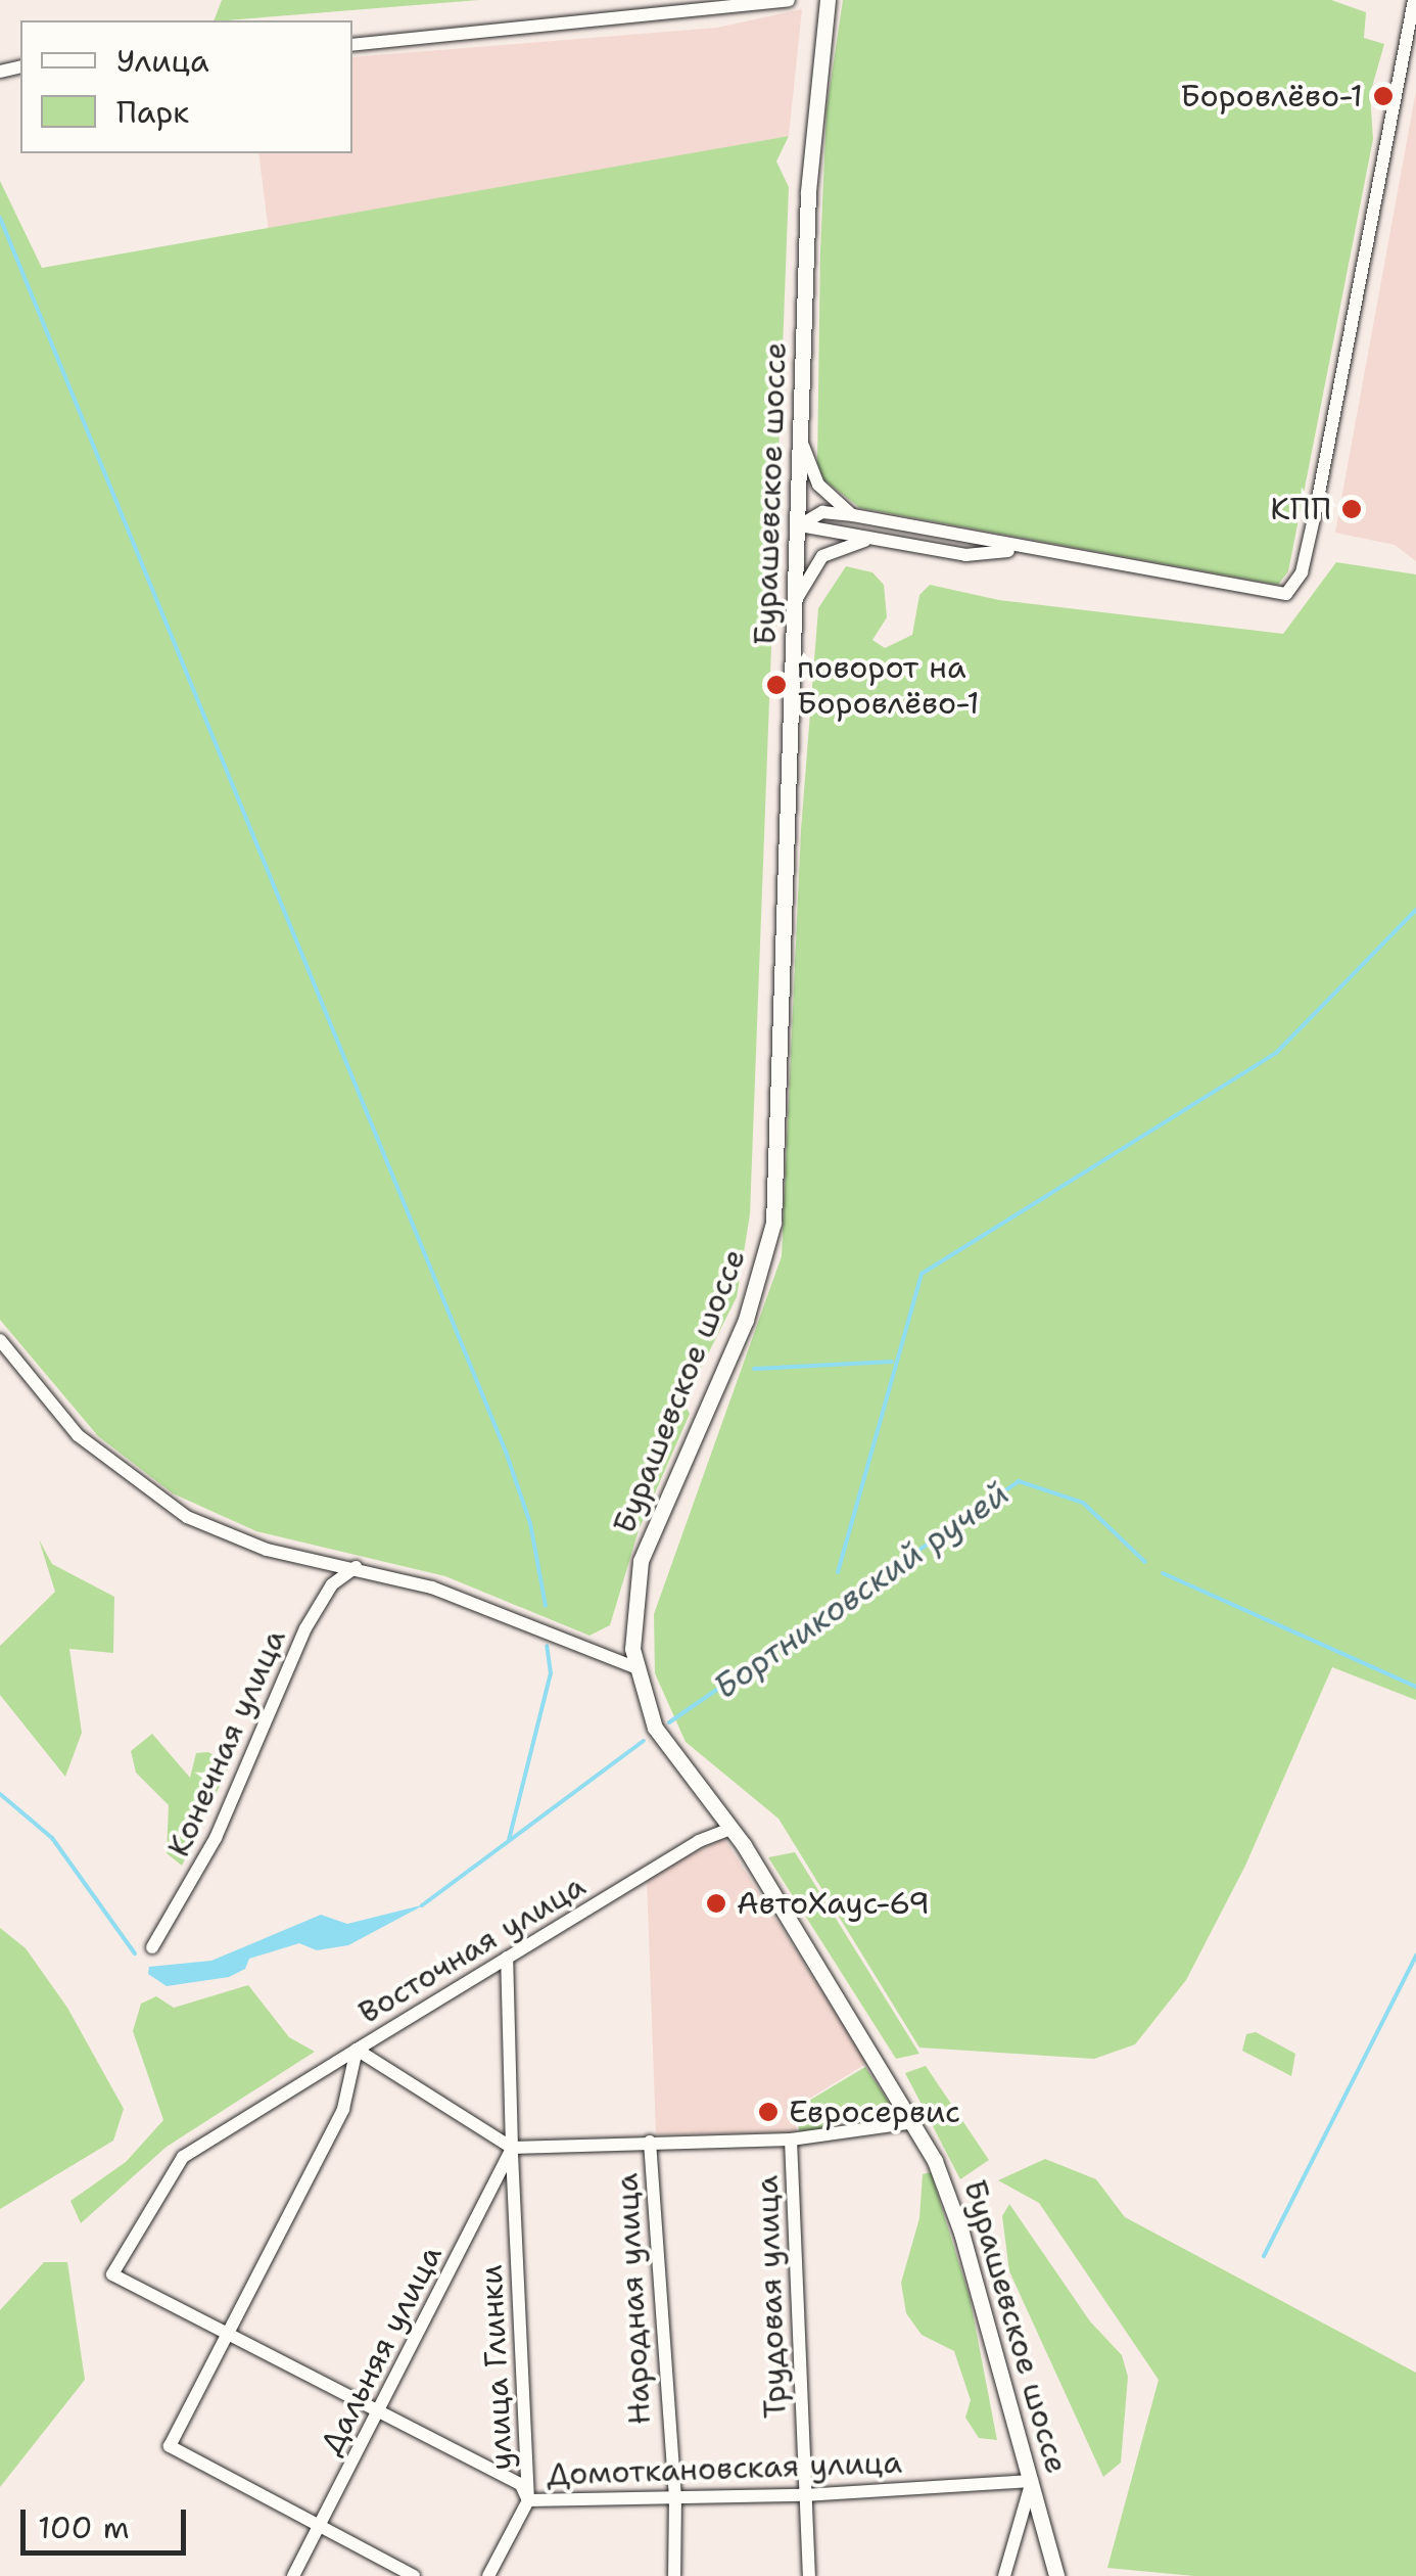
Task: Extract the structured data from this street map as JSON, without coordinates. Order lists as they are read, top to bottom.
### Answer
{
  "streets": {
    "main road": ["Бурашевское шоссе"],
    "street": [
      "Конечная улица",
      "Восточная улица",
      "Трудовая улица",
      "Народная улица",
      "Дальняя улица",
      "улица Глинки",
      "Домоткановская улица"
    ]
  },
  "crossings": [
    ["Бурашевское шоссе", "Восточная улица"],
    ["Бурашевское шоссе", "Домоткановская улица"],
    ["Восточная улица", "Дальняя улица"],
    ["Восточная улица", "улица Глинки"],
    ["Восточная улица", "Домоткановская улица"],
    ["Трудовая улица", "Домоткановская улица"],
    ["Народная улица", "Домоткановская улица"],
    ["Дальняя улица", "улица Глинки"],
    ["Дальняя улица", "Домоткановская улица"],
    ["улица Глинки", "Домоткановская улица"]
  ],
  "water": ["Бортниковский ручей"],
  "places": [
    "Боровлёво-1",
    "КПП",
    "поворот на Боровлёво-1",
    "АвтоХаус-69",
    "Евросервис"
  ],
  "legend": ["Улица", "Парк"],
  "scale_bar": "100 m"
}
